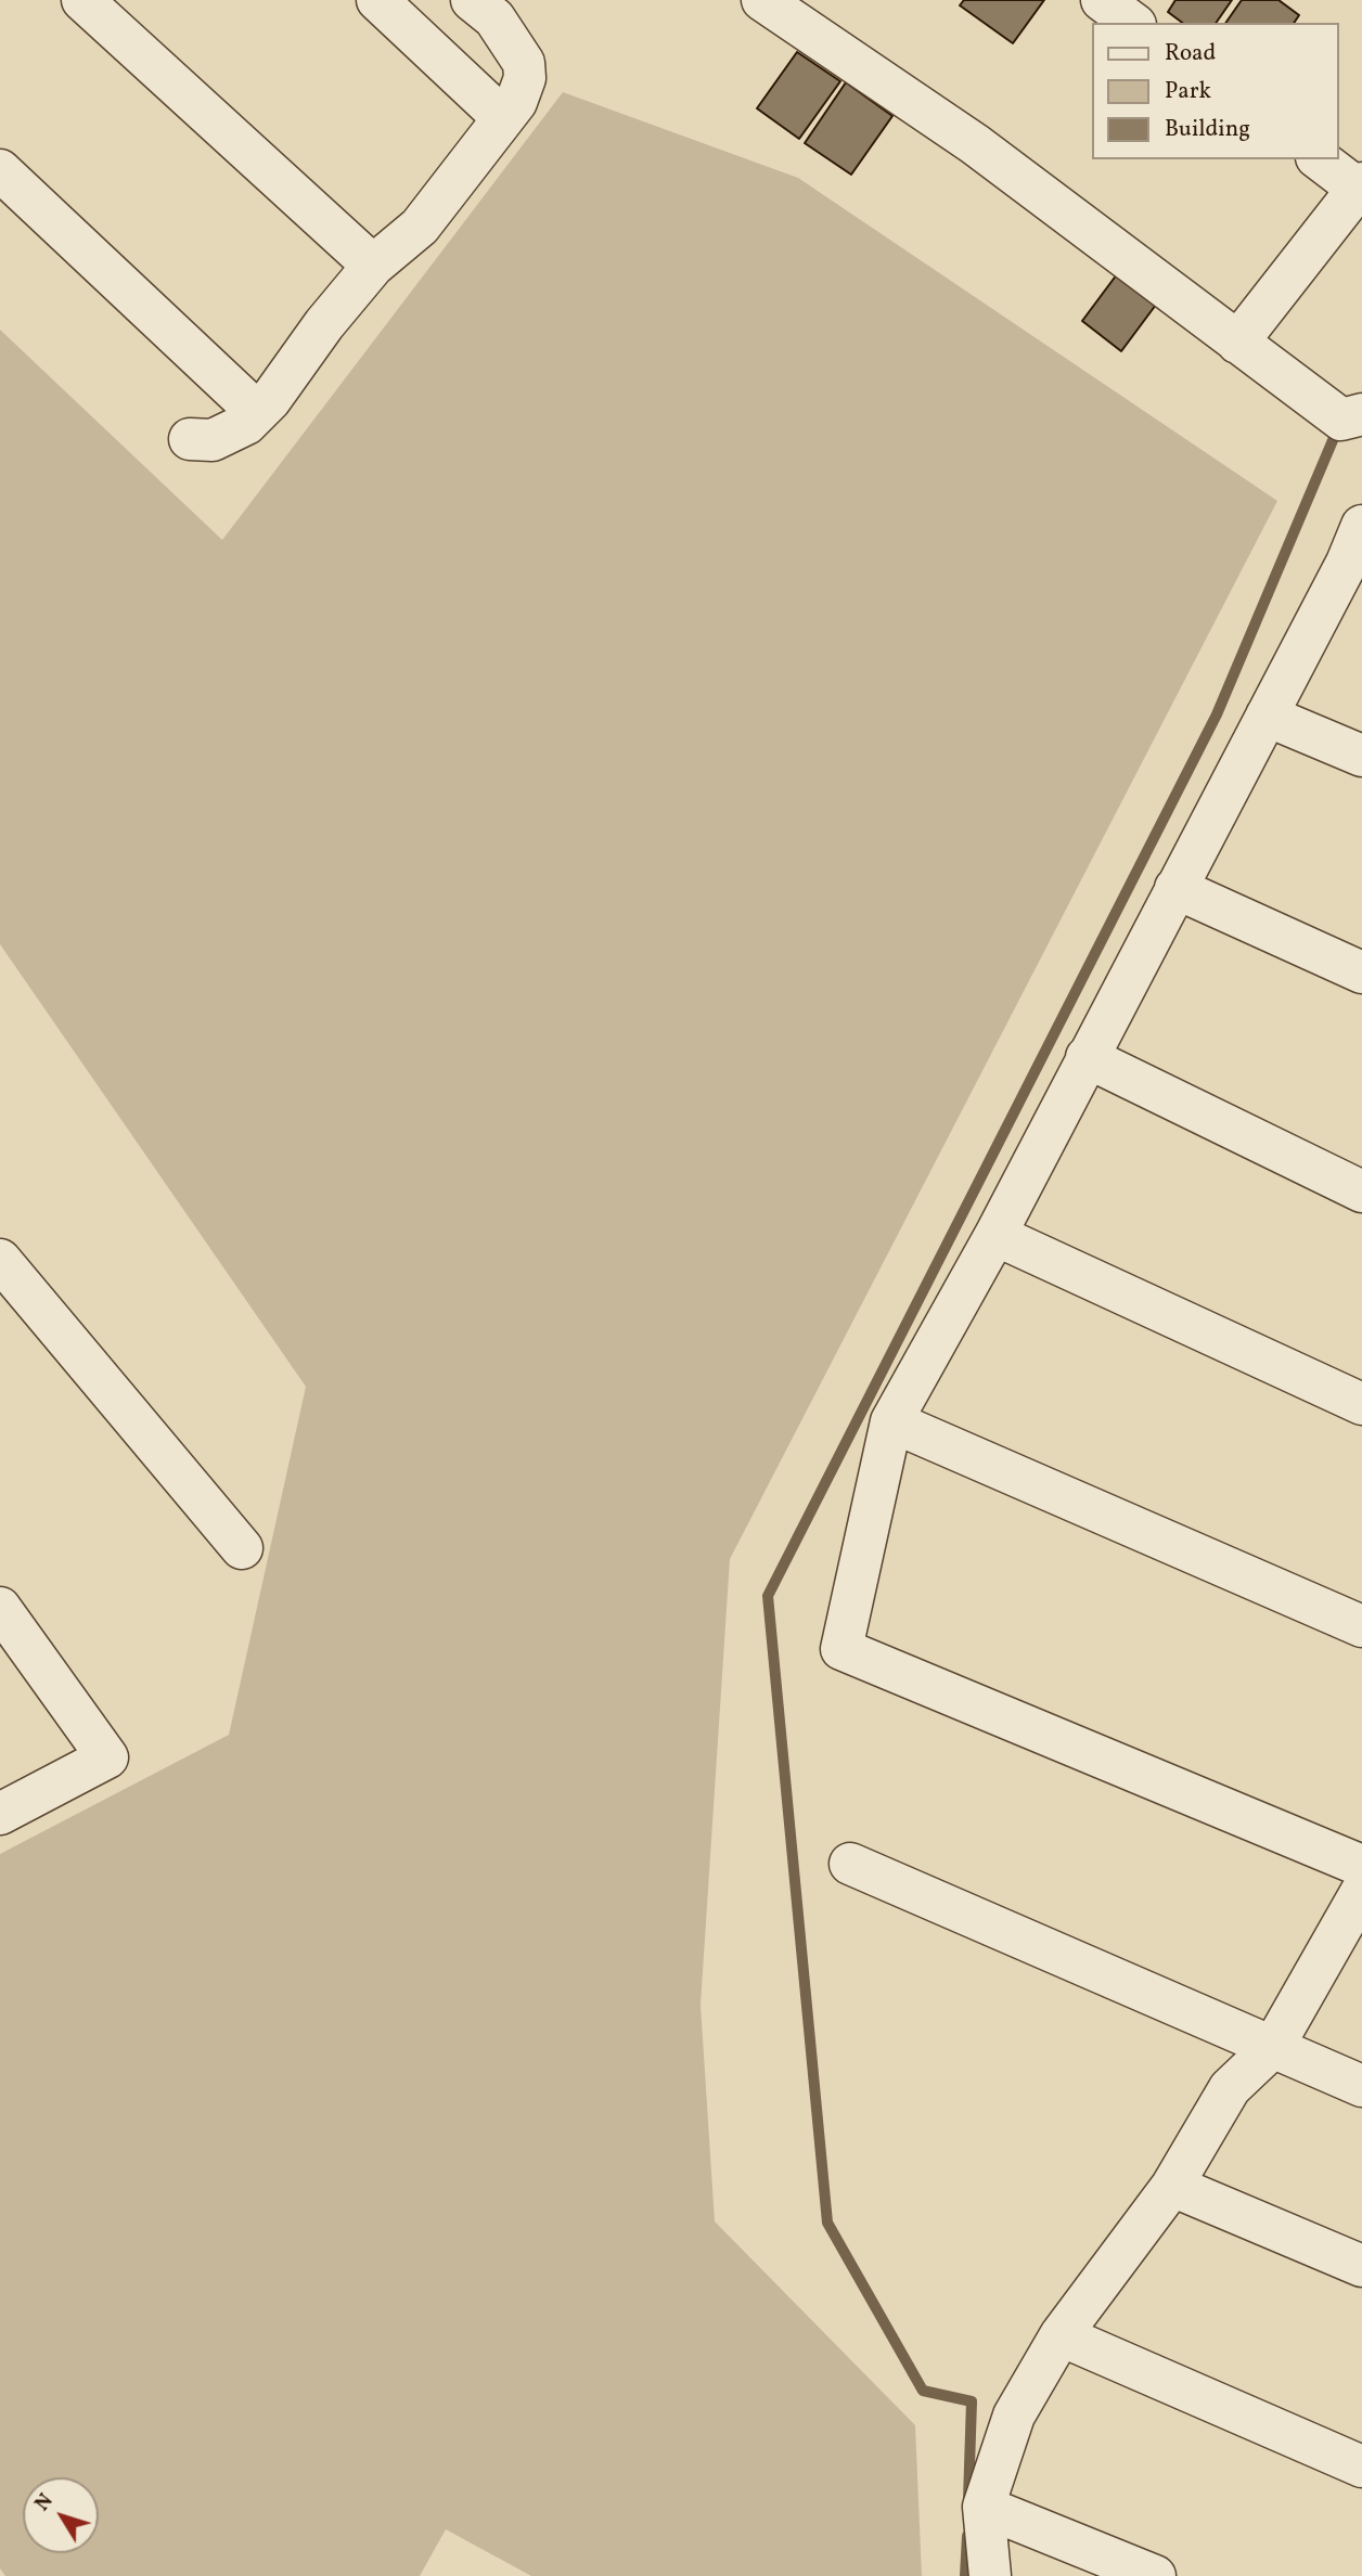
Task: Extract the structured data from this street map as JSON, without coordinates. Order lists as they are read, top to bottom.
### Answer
{
  "legend": ["Road", "Park", "Building"],
  "north": "top left"
}
